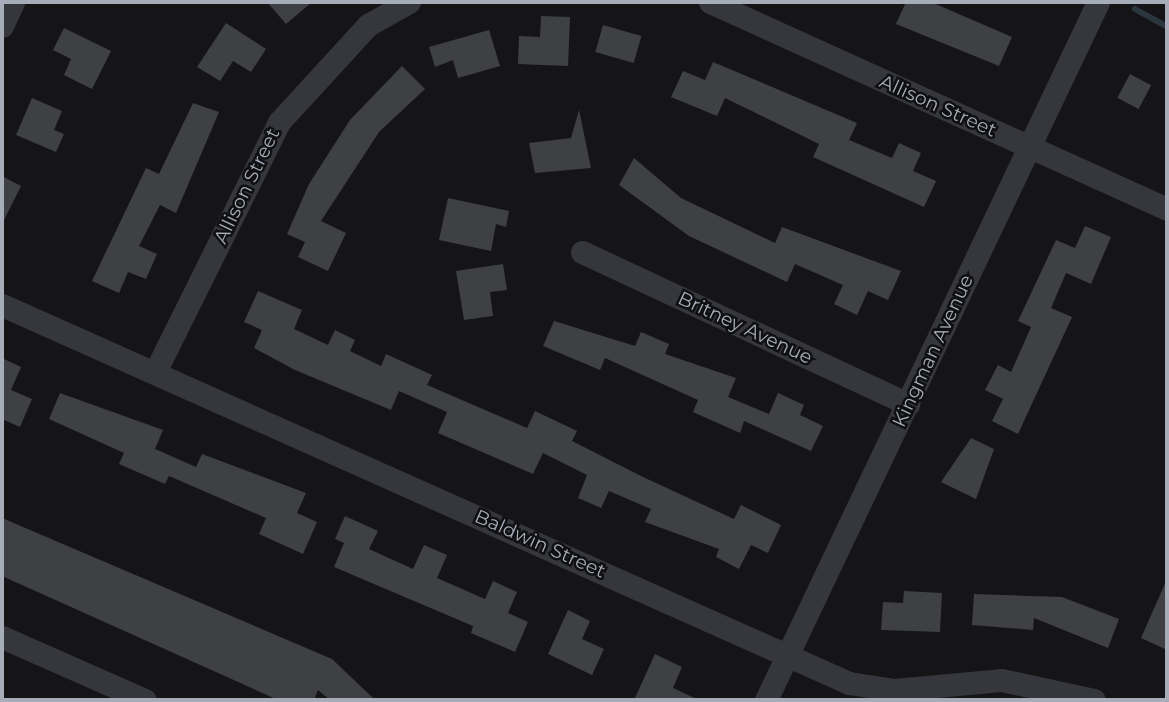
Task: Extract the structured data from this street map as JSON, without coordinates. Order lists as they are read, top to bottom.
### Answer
{
  "streets": {
    "street": [
      "Allison Street",
      "Britney Avenue",
      "Kingman Avenue",
      "Baldwin Street"
    ]
  },
  "crossings": [
    ["Allison Street", "Kingman Avenue"],
    ["Allison Street", "Baldwin Street"],
    ["Britney Avenue", "Kingman Avenue"],
    ["Kingman Avenue", "Baldwin Street"]
  ]
}
